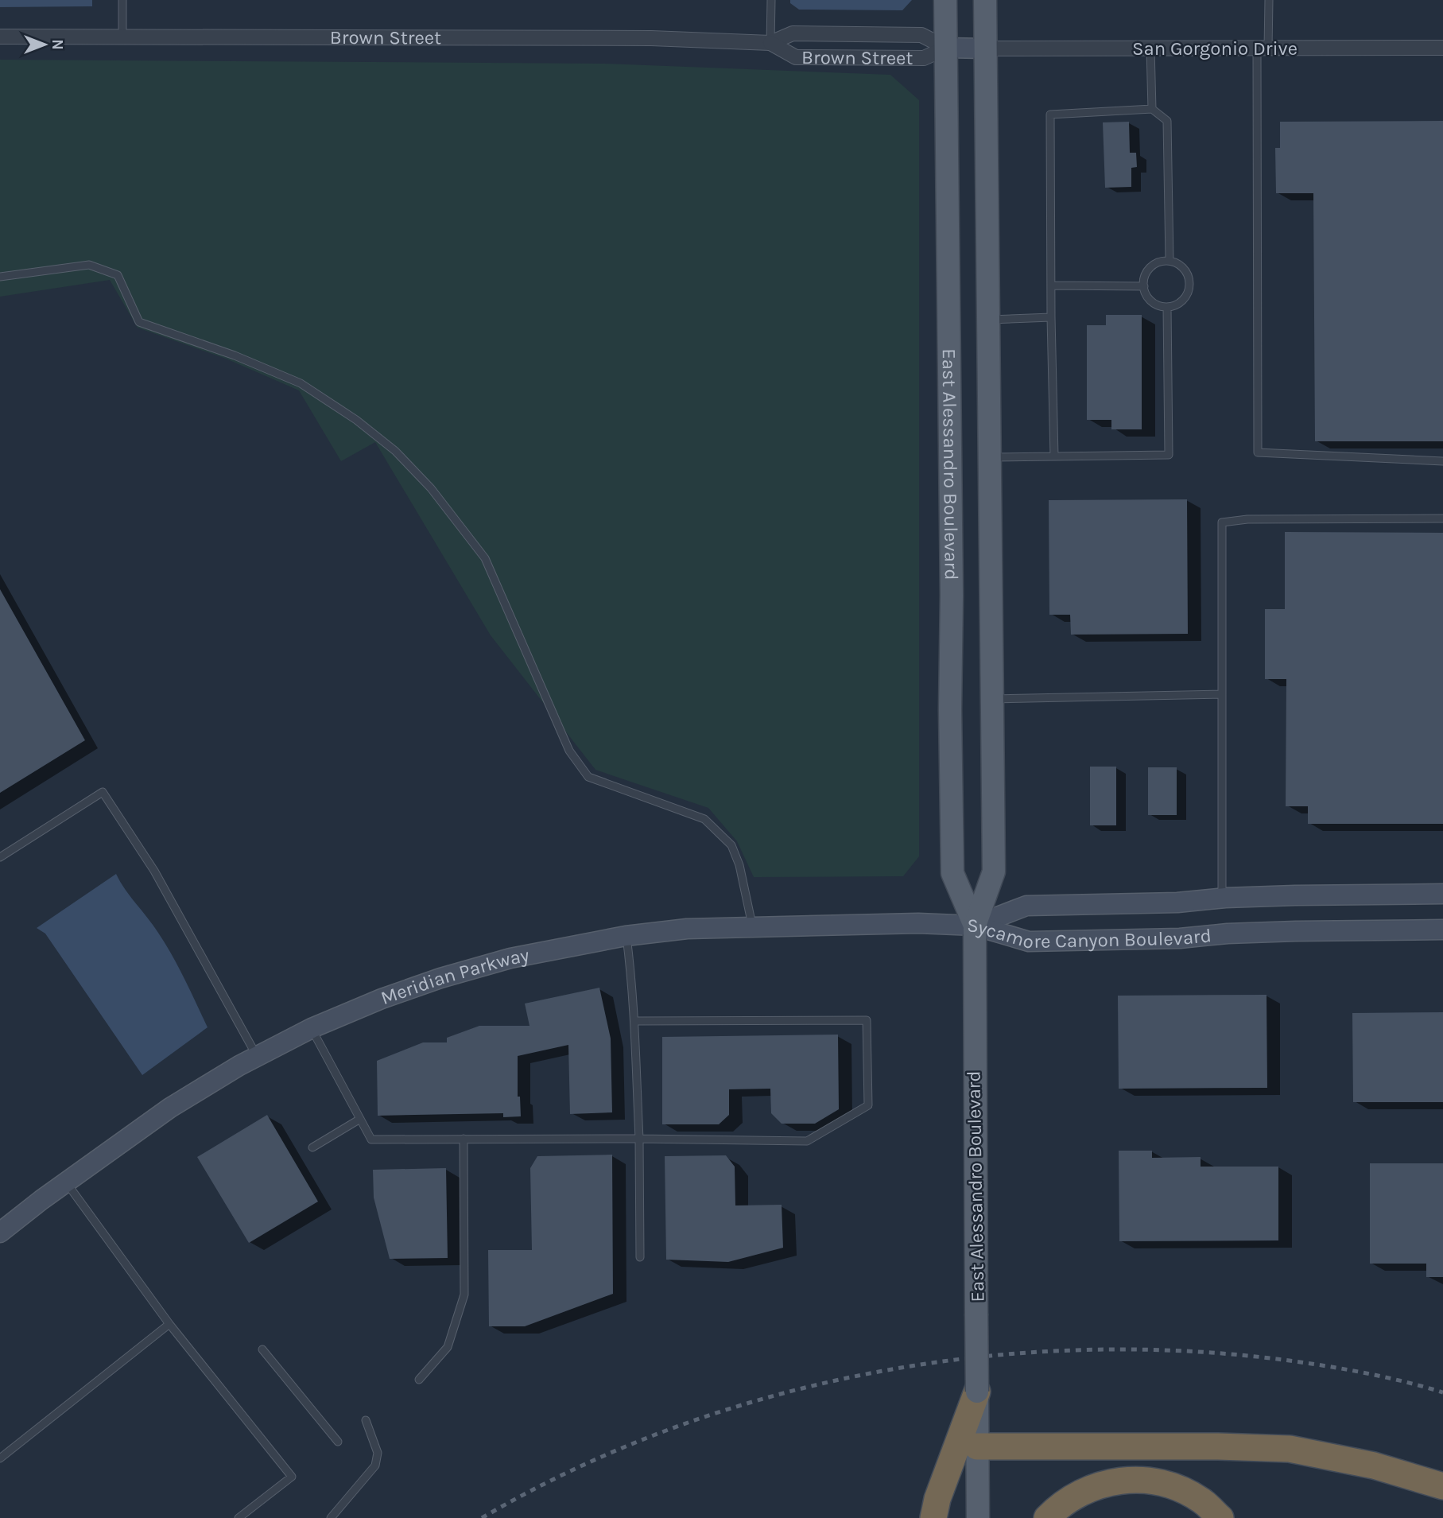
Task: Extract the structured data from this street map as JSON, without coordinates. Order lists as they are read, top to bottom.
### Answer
{
  "streets": {
    "main road": [
      "Brown Street",
      "East Alessandro Boulevard",
      "Sycamore Canyon Boulevard",
      "Meridian Parkway"
    ],
    "street": ["San Gorgonio Drive"]
  },
  "crossings": [
    ["Brown Street", "San Gorgonio Drive"],
    ["Brown Street", "East Alessandro Boulevard"],
    ["San Gorgonio Drive", "East Alessandro Boulevard"],
    ["East Alessandro Boulevard", "Sycamore Canyon Boulevard"],
    ["East Alessandro Boulevard", "Meridian Parkway"],
    ["Sycamore Canyon Boulevard", "Meridian Parkway"]
  ],
  "north": "right"
}
